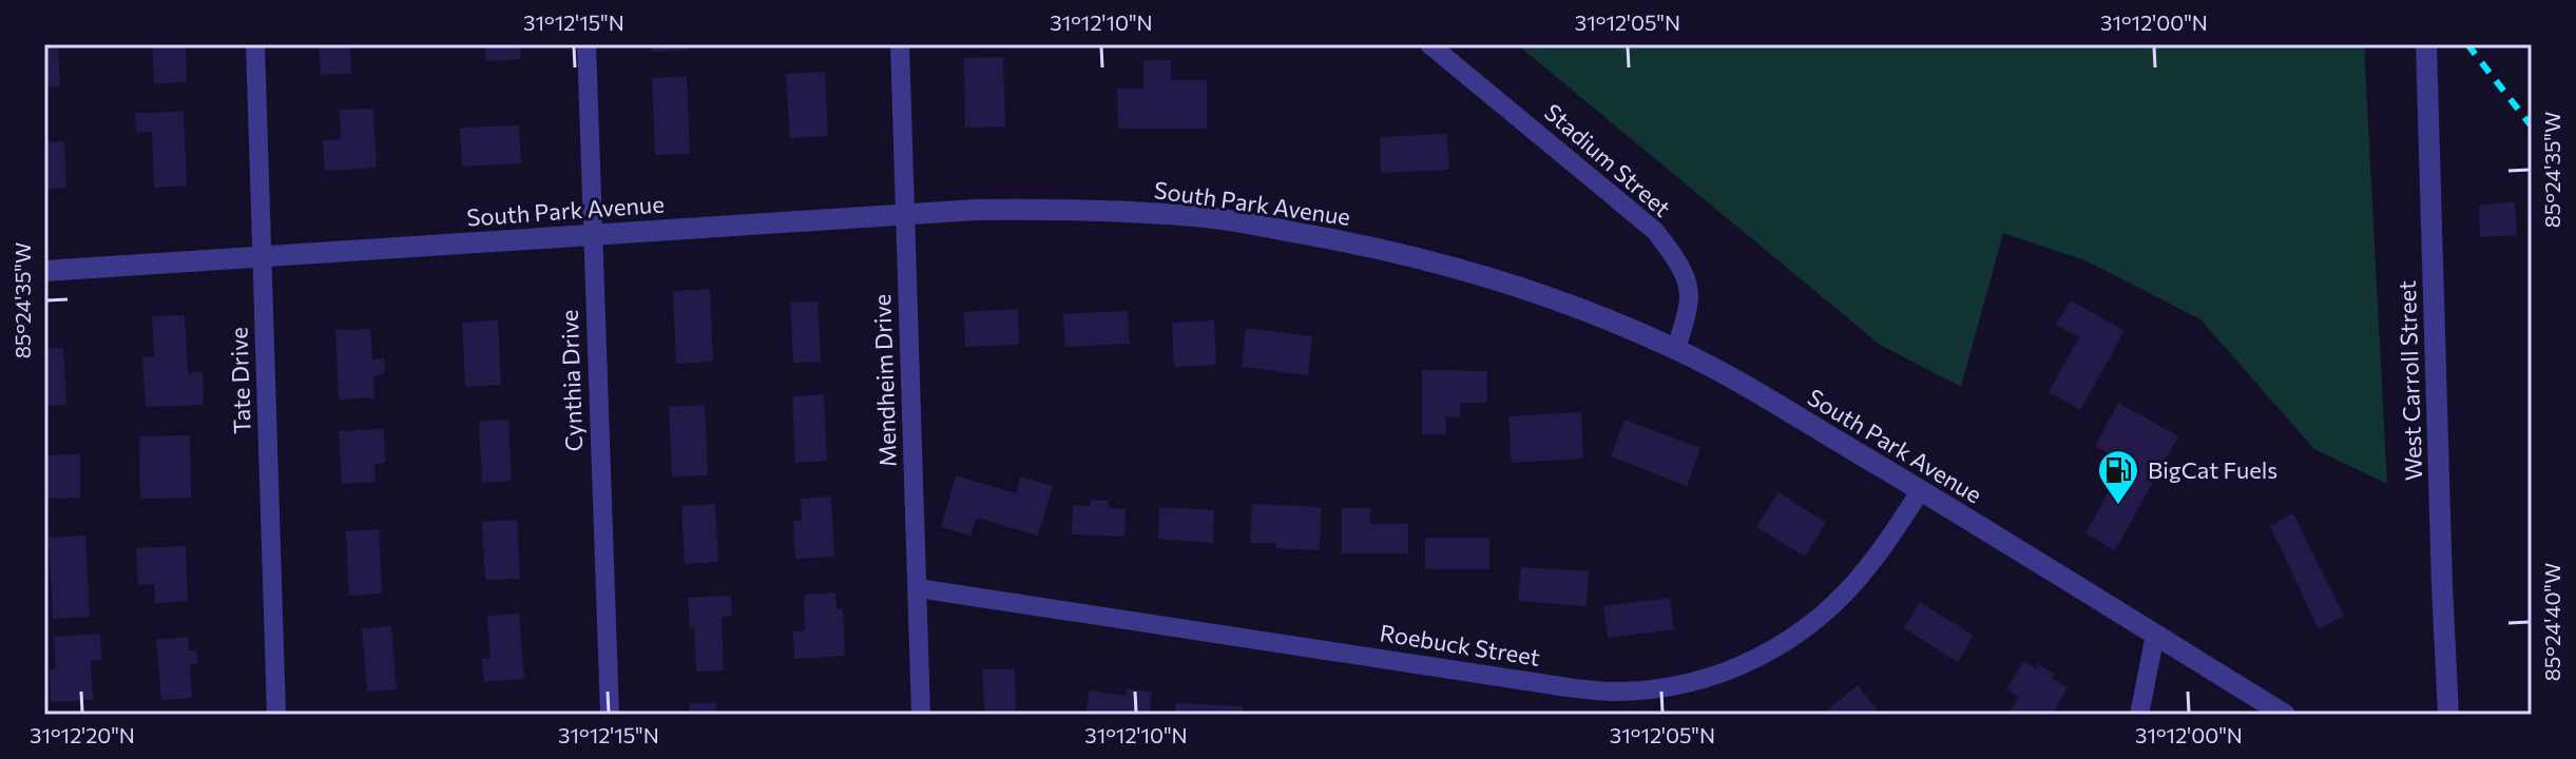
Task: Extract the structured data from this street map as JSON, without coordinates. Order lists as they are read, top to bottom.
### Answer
{
  "streets": {
    "street": [
      "Stadium Street",
      "South Park Avenue",
      "Tate Drive",
      "Cynthia Drive",
      "Mendheim Drive",
      "West Carroll Street",
      "Roebuck Street"
    ]
  },
  "crossings": [
    ["Stadium Street", "South Park Avenue"],
    ["South Park Avenue", "Tate Drive"],
    ["South Park Avenue", "Cynthia Drive"],
    ["South Park Avenue", "Mendheim Drive"],
    ["South Park Avenue", "Roebuck Street"],
    ["Mendheim Drive", "Roebuck Street"]
  ],
  "places": {
    "fuel station": ["BigCat Fuels"]
  },
  "coordinates": [
    "31°12'15\"N",
    "31°12'10\"N",
    "31°12'05\"N",
    "31°12'00\"N",
    "85°24'35\"W",
    "85°24'40\"W",
    "31°12'20\"N"
  ]
}
